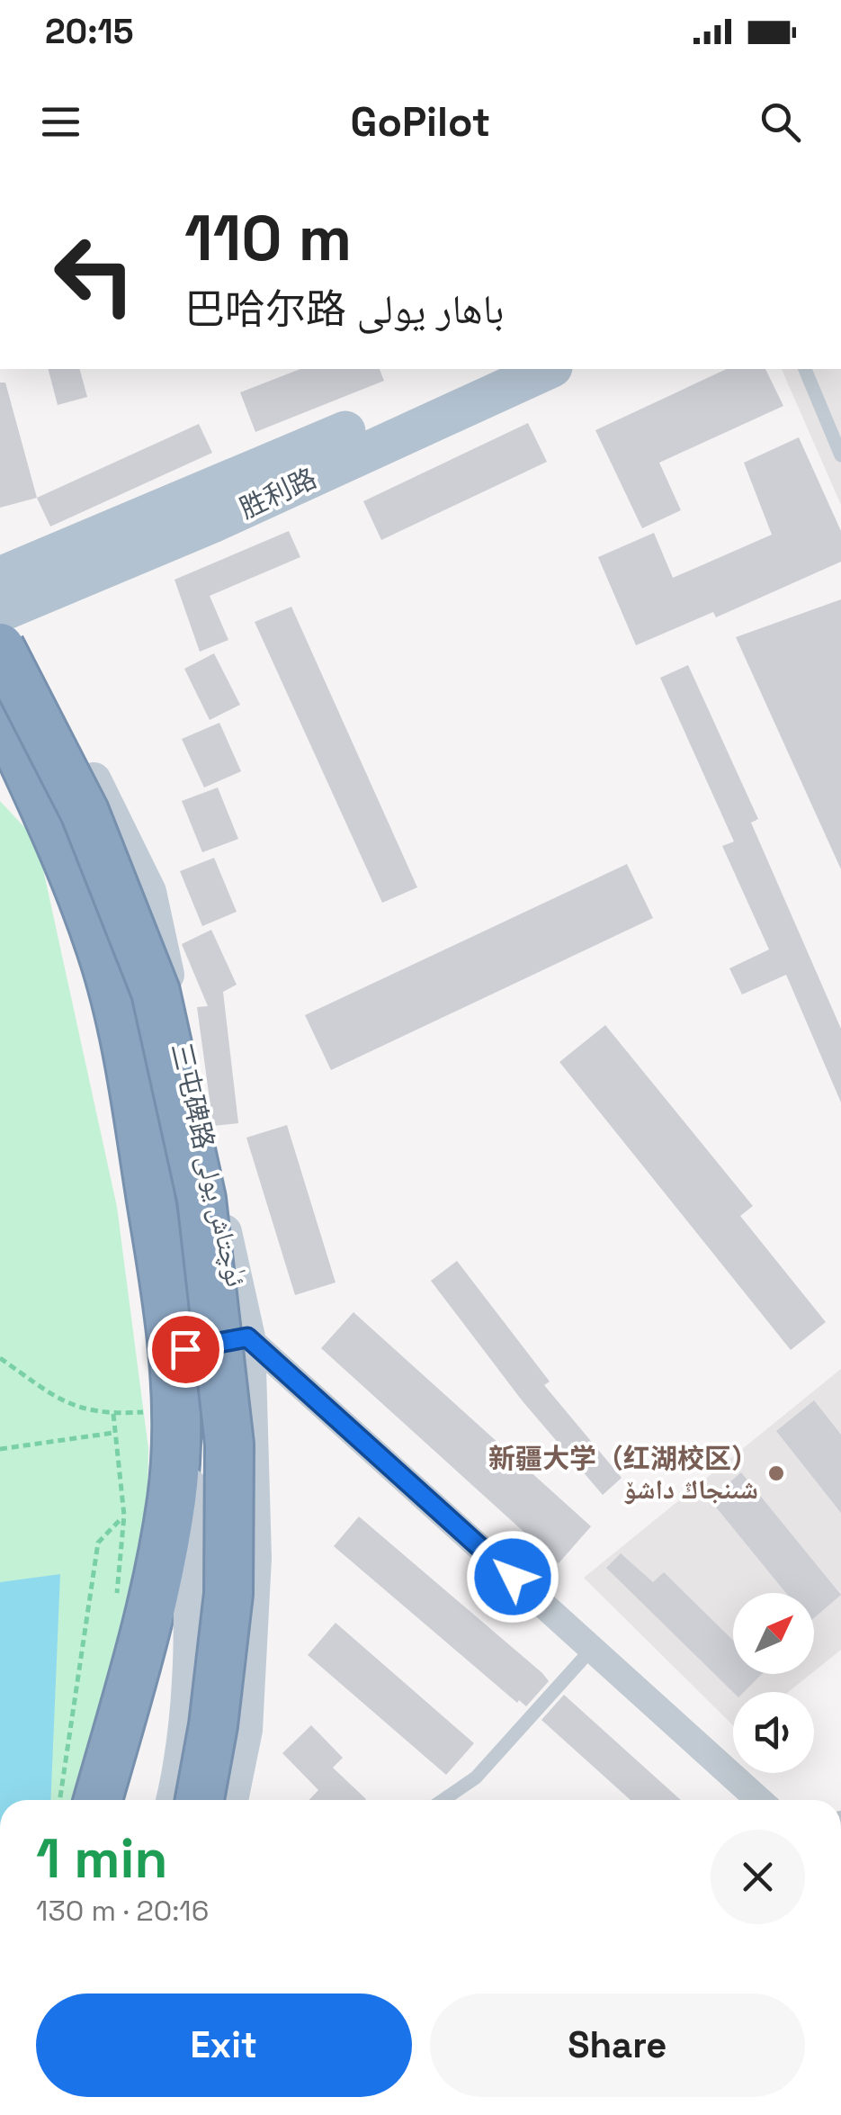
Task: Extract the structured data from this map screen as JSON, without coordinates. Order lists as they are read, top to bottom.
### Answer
{
  "streets": {
    "main road": ["胜利路", "三屯碑路 ئۈچتاش يولى"]
  },
  "crossings": [
    ["胜利路", "三屯碑路 ئۈچتاش يولى"]
  ],
  "places": ["新疆大学（红湖校区） شىنجاڭ داشۆ"],
  "north": "top right",
  "page": {
    "status": "20:15",
    "header": "GoPilot",
    "turn": ["110 m", "巴哈尔路 باھار يولى"],
    "heading": ["1 min", "130 m · 20:16"],
    "buttons": ["Exit", "Share"]
  }
}
